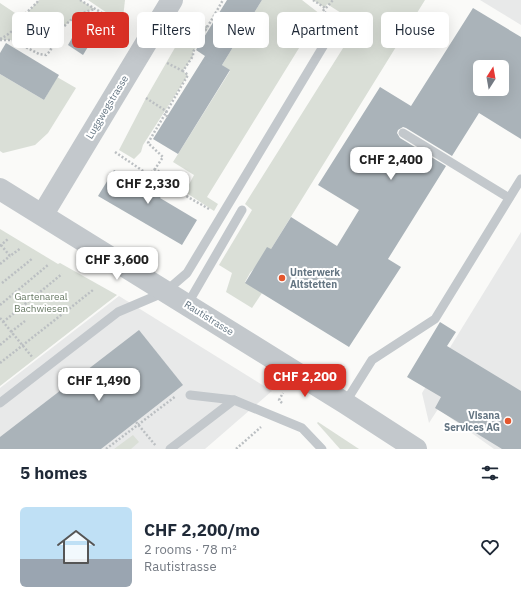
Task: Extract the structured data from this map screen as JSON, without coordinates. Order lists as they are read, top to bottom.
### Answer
{
  "streets": {
    "street": ["Luggwegstrasse", "Rautistrasse"]
  },
  "crossings": [
    ["Luggwegstrasse", "Rautistrasse"]
  ],
  "parks": ["Gartenareal Bachwiesen"],
  "places": ["Unterwerk Altstetten", "Visana Services AG"],
  "north": "top",
  "page": {
    "chip": [
      "Buy",
      "Rent",
      "Filters",
      "New",
      "Apartment",
      "House"
    ],
    "price": [
      "CHF 2,400",
      "CHF 2,330",
      "CHF 3,600",
      "CHF 2,200",
      "CHF 1,490"
    ],
    "heading": "5 homes",
    "list": [
      {
        "name": "CHF 2,200/mo",
        "note": "2 rooms · 78 m² · Rautistrasse"
      }
    ]
  }
}
